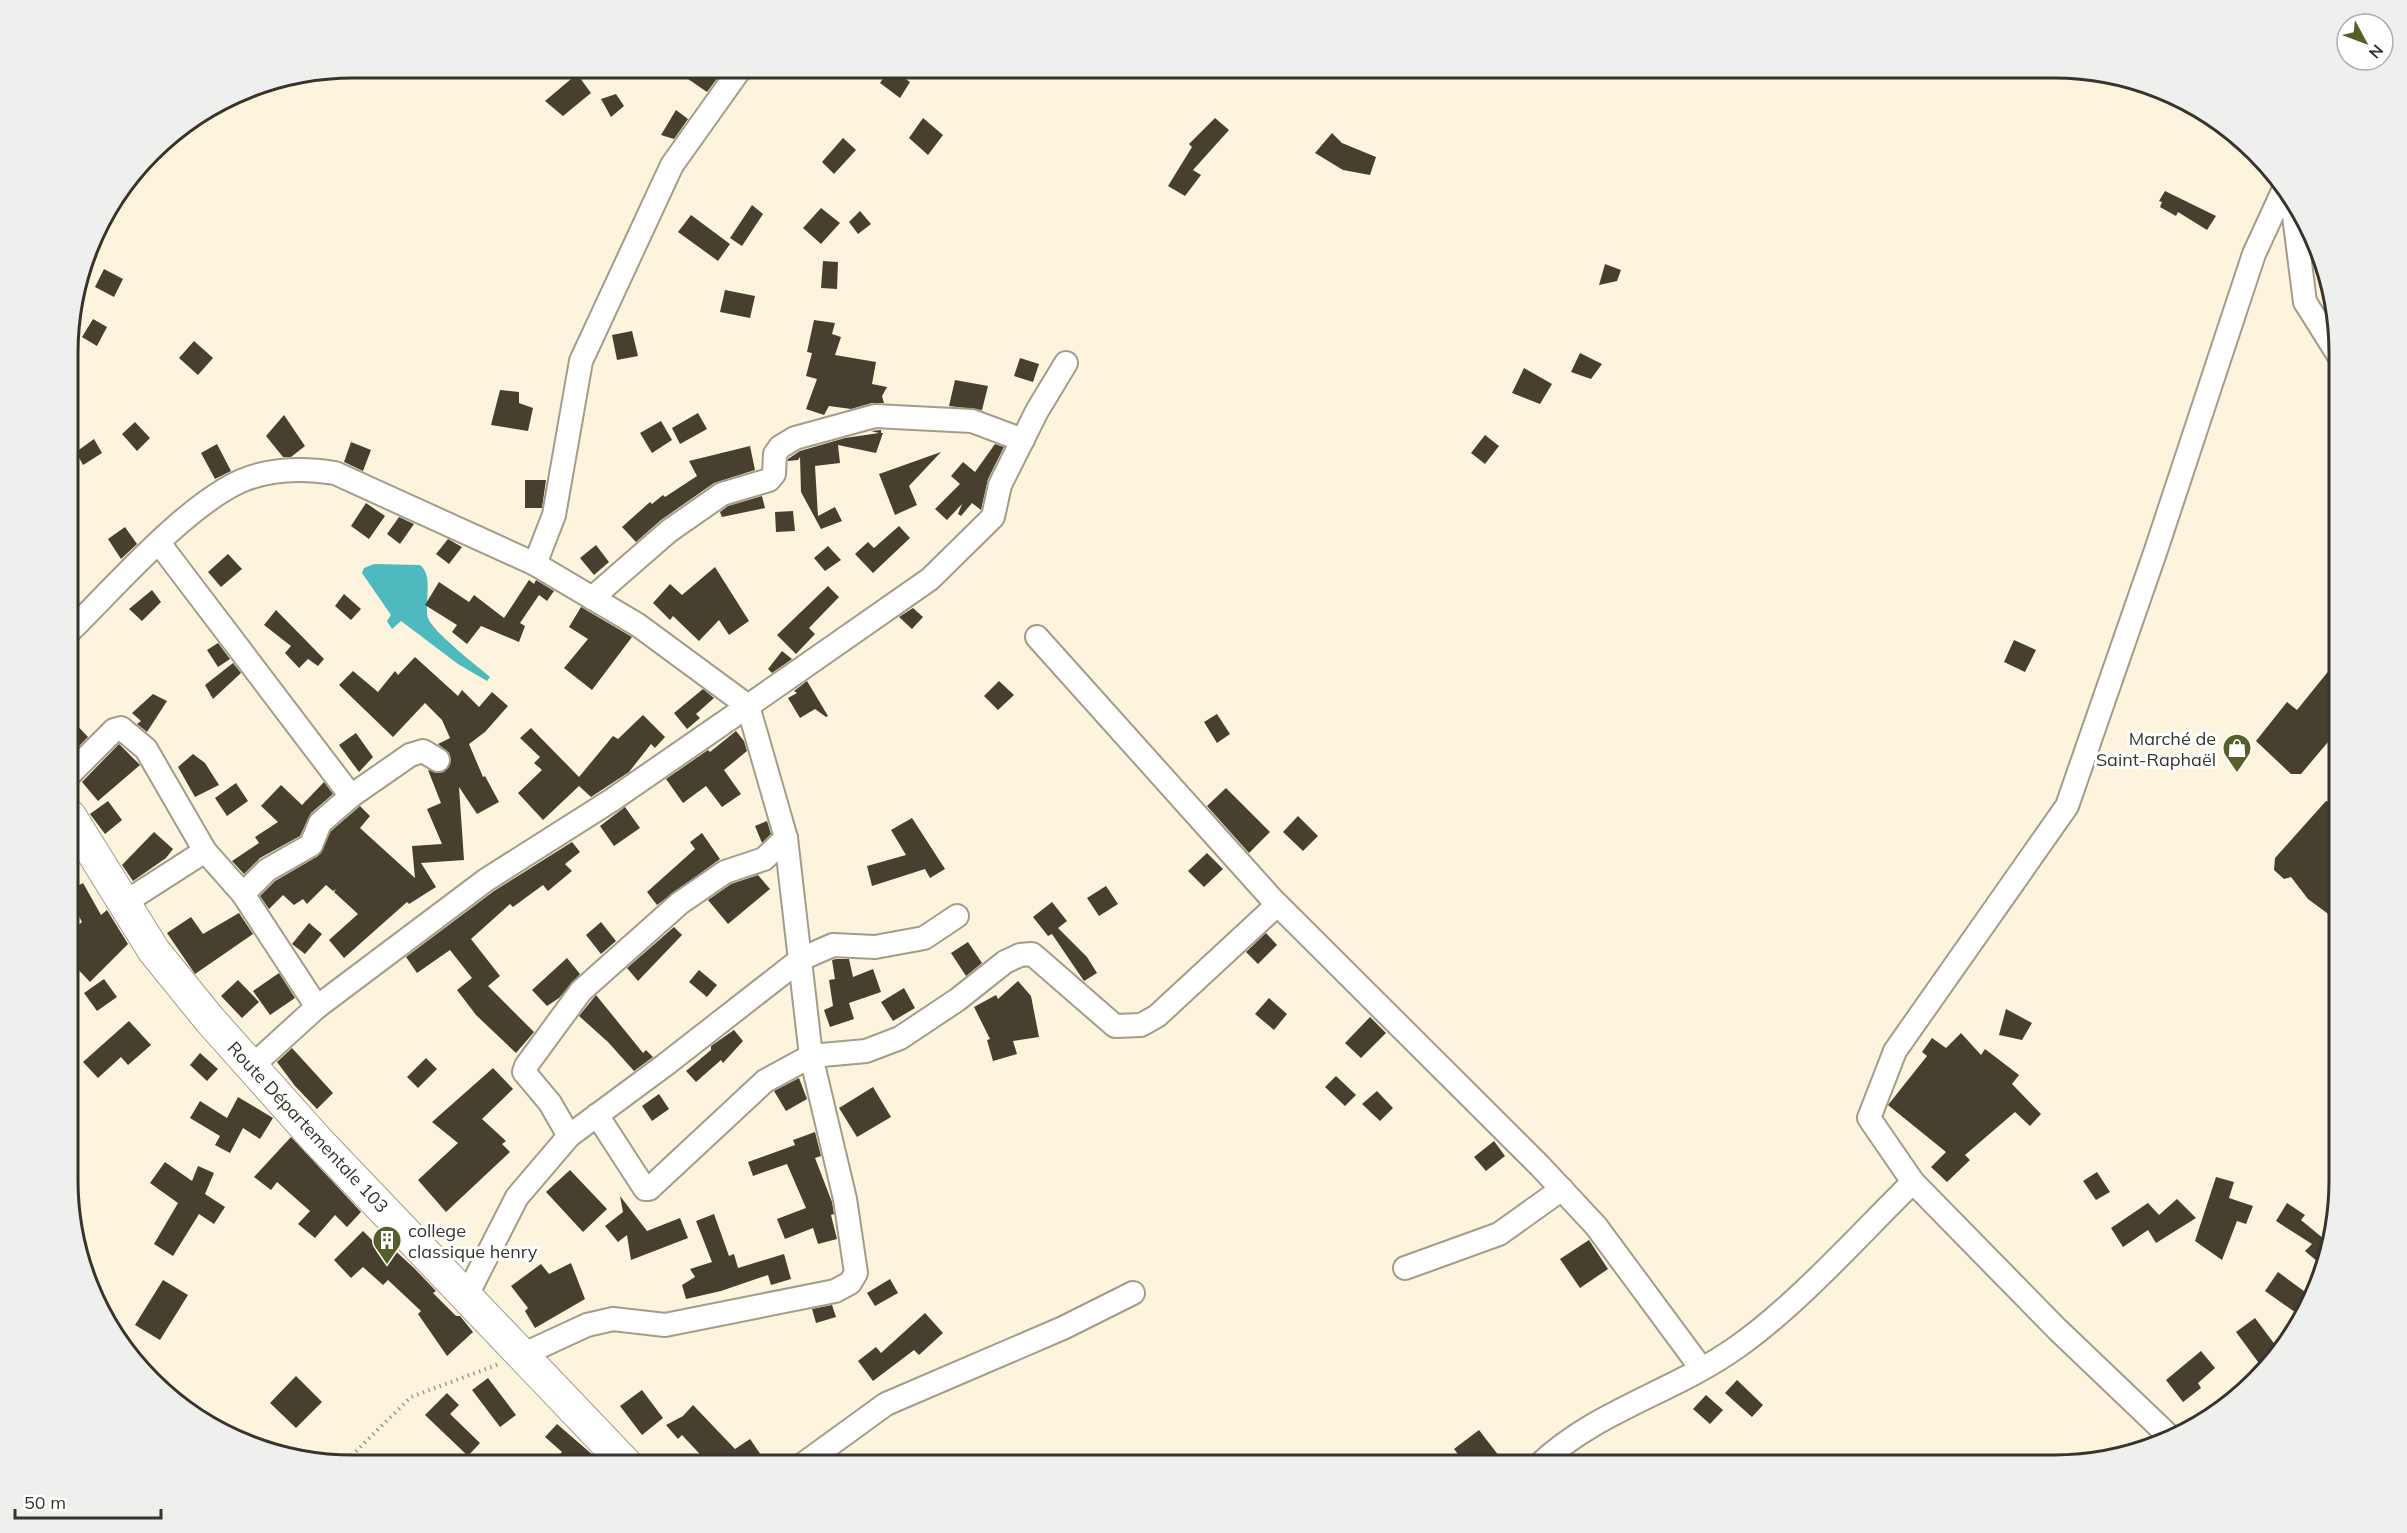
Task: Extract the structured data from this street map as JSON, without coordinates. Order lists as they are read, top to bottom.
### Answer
{
  "streets": {
    "main road": ["Route Départementale 103"]
  },
  "places": {
    "shop": ["Marché de Saint-Raphaël"],
    "building": ["college classique henry"]
  },
  "scale_bar": "50 m",
  "north": "bottom right"
}
